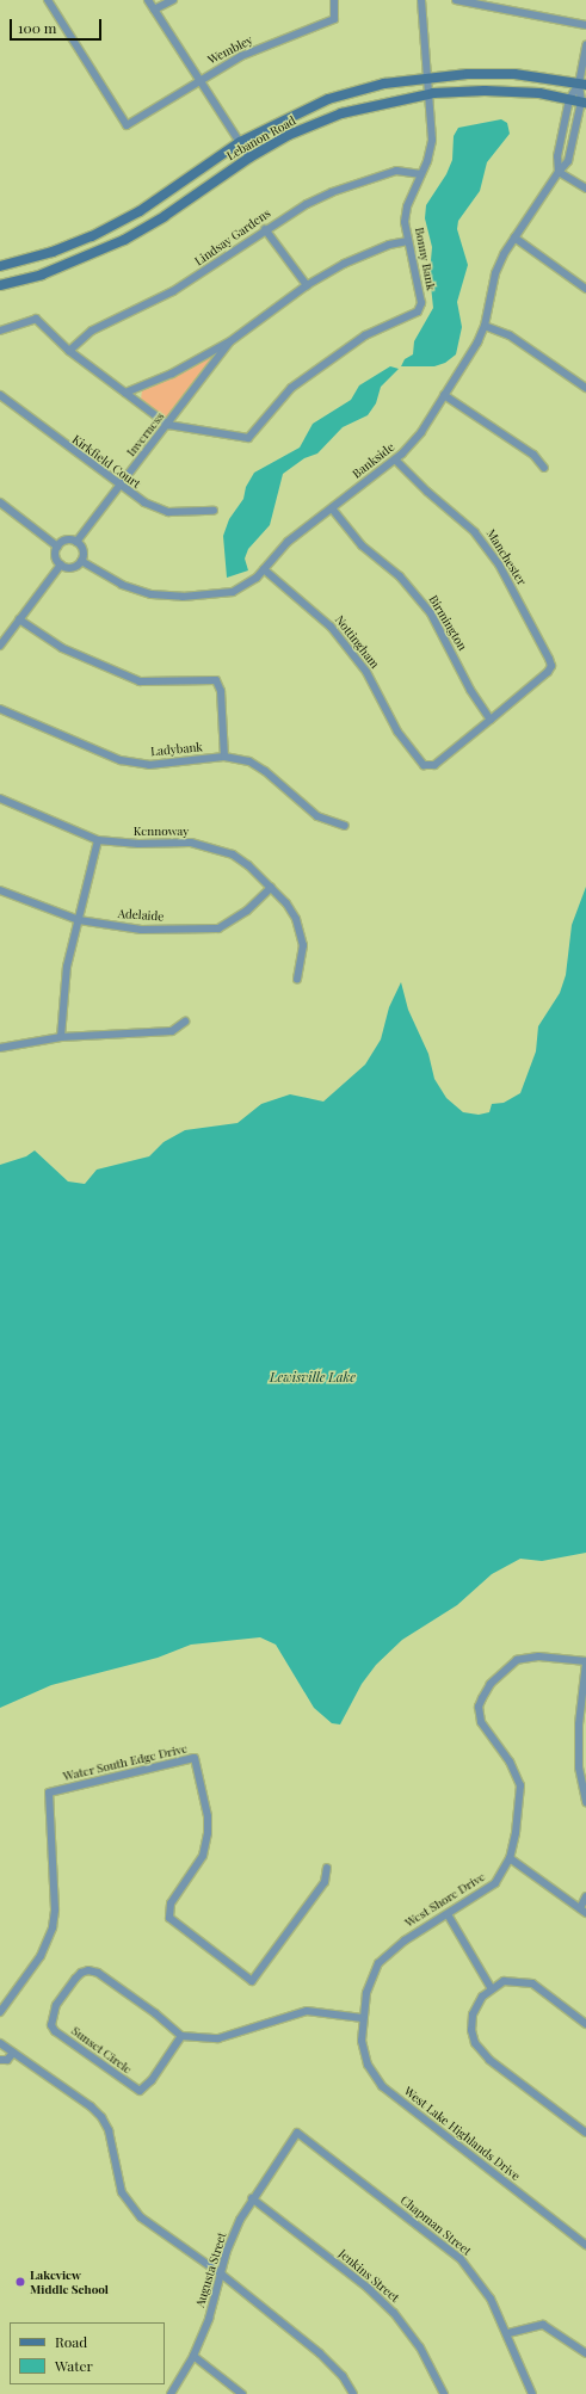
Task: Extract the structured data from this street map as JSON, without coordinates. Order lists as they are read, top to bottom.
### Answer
{
  "streets": {
    "main road": ["Lebanon Road"],
    "street": [
      "Wembley",
      "Lindsay Gardens",
      "Bonny Bank",
      "Inverness",
      "Bankside",
      "Kirkfield Court",
      "Manchester",
      "Birmington",
      "Nottingham",
      "Ladybank",
      "Kennoway",
      "Adelaide",
      "Water South Edge Drive",
      "West Shore Drive",
      "Sunset Circle",
      "West Lake Highlands Drive",
      "Chapman Street",
      "Augusta Street",
      "Jenkins Street"
    ]
  },
  "crossings": [
    ["Lebanon Road", "Bonny Bank"],
    ["Lebanon Road", "Bankside"],
    ["Lindsay Gardens", "Bonny Bank"],
    ["Bonny Bank", "Inverness"],
    ["Inverness", "Bankside"],
    ["Inverness", "Kirkfield Court"],
    ["Bankside", "Manchester"],
    ["Bankside", "Birmington"],
    ["Bankside", "Nottingham"],
    ["Manchester", "Birmington"],
    ["Manchester", "Nottingham"],
    ["Birmington", "Nottingham"],
    ["Kennoway", "Adelaide"],
    ["West Shore Drive", "West Lake Highlands Drive"],
    ["Chapman Street", "Augusta Street"],
    ["Augusta Street", "Jenkins Street"]
  ],
  "water": ["Lewisville Lake"],
  "places": ["Lakeview Middle School"],
  "legend": ["Road", "Water"],
  "scale_bar": "100 m"
}
